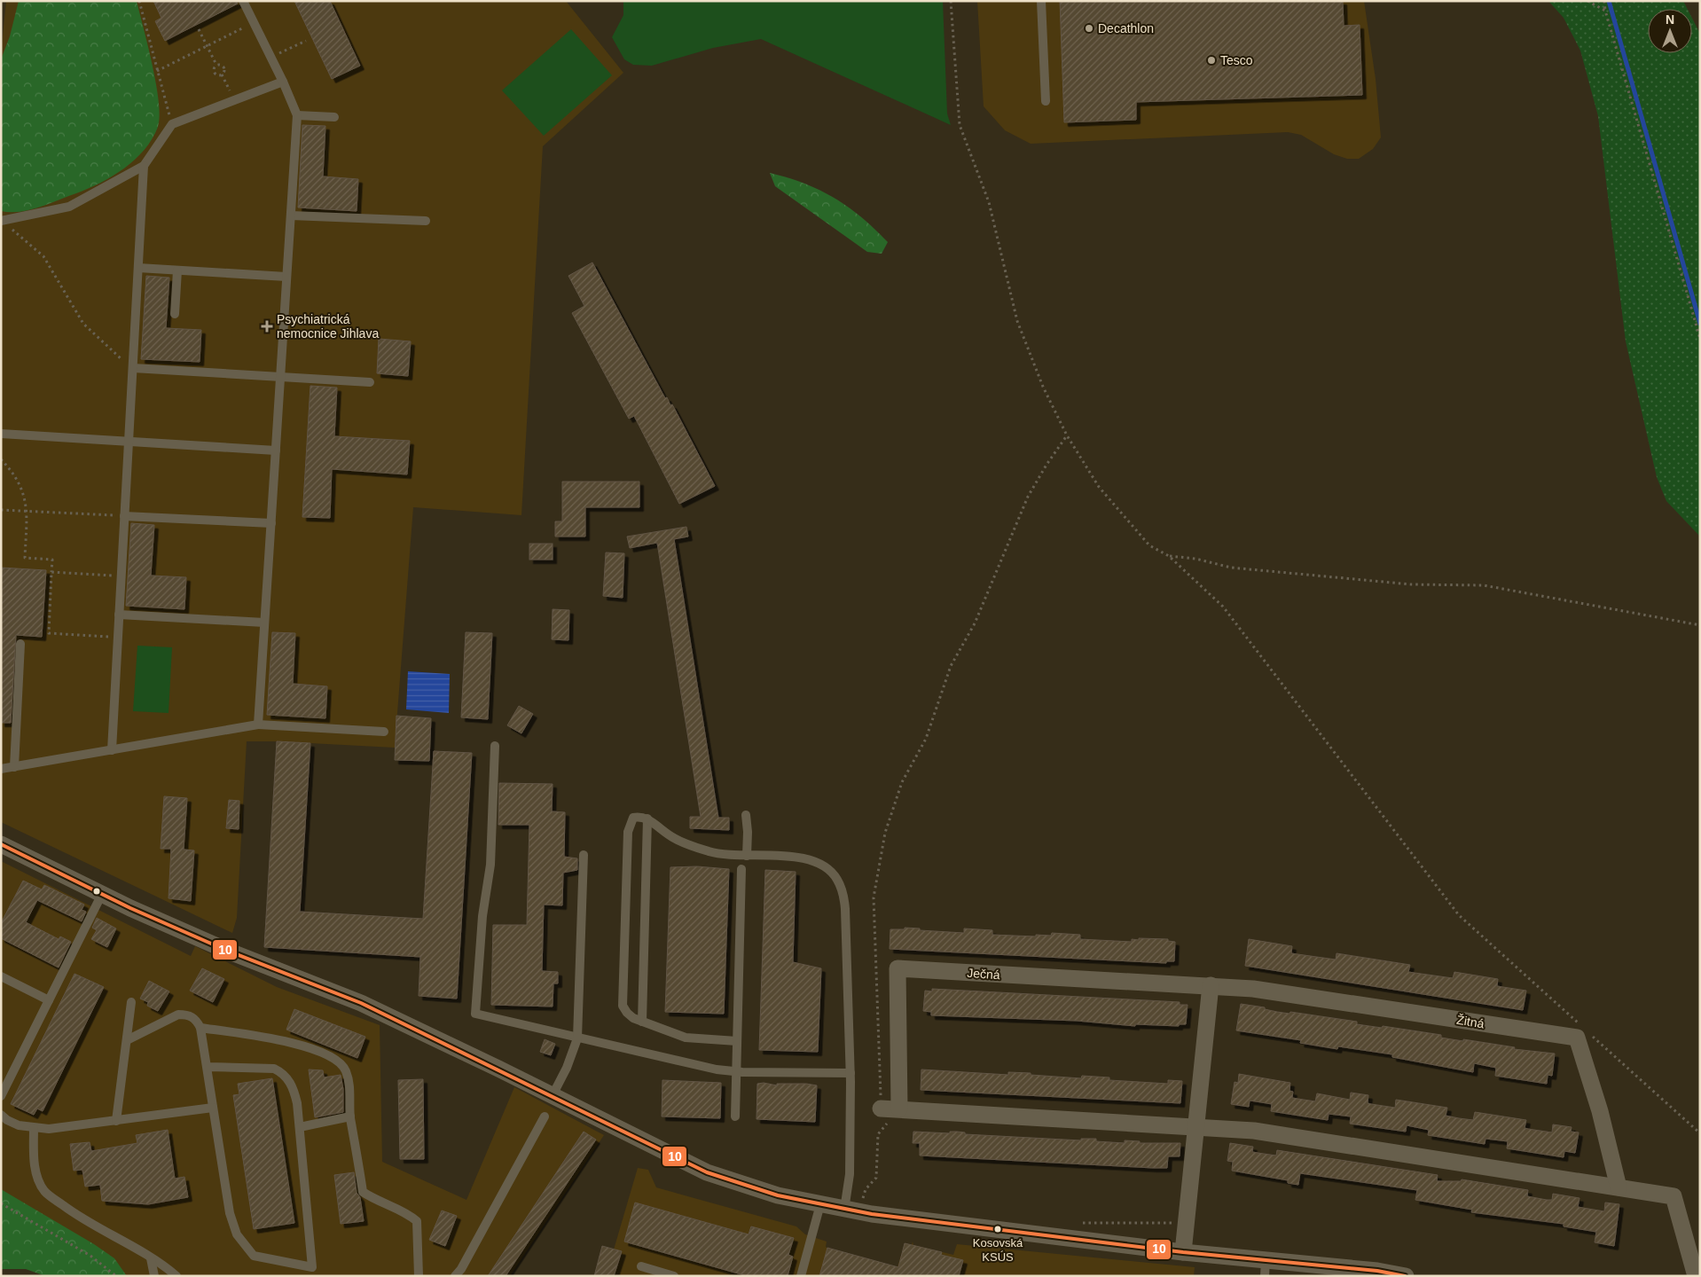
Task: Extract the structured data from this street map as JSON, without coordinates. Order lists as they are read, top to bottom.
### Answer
{
  "streets": {
    "street": ["Ječná", "Žitná"]
  },
  "crossings": [
    ["Ječná", "Žitná"]
  ],
  "places": {
    "other": ["Decathlon", "Tesco", "Kosovská KSÚS"],
    "health": ["Psychiatrická nemocnice Jihlava"]
  },
  "lines": ["transit line 10"],
  "north": "top"
}
